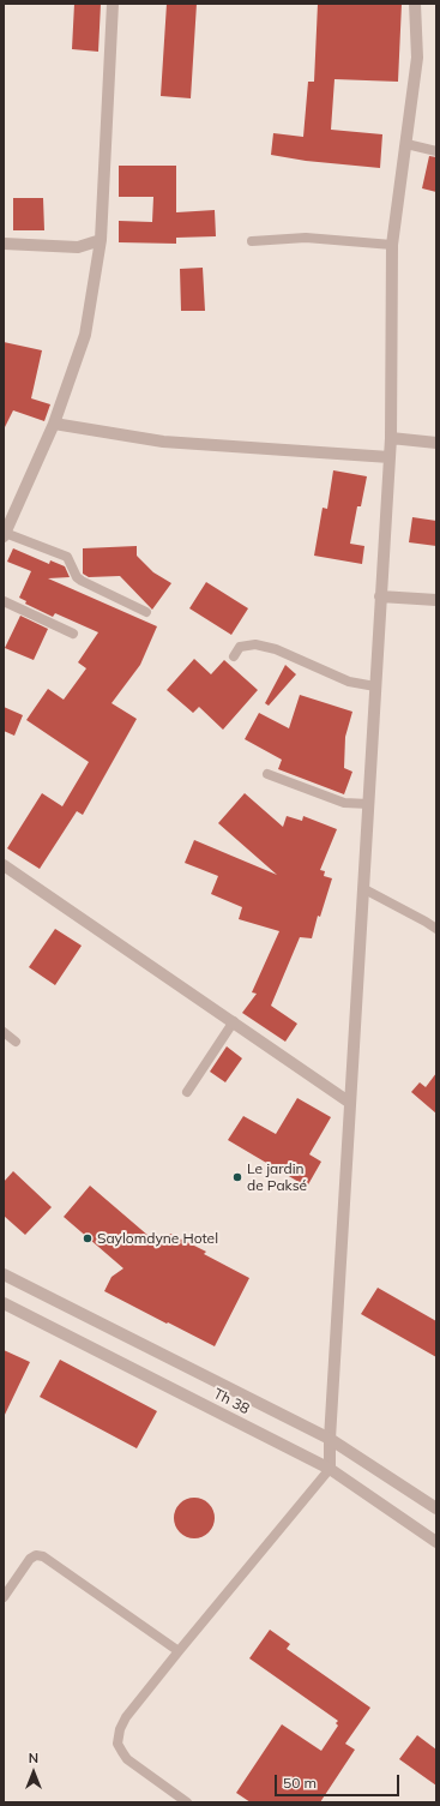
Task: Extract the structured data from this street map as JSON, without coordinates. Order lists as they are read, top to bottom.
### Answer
{
  "streets": {
    "street": ["Th 38"]
  },
  "places": ["Le jardin de Paksé", "Saylomdyne Hotel"],
  "scale_bar": "50 m",
  "north": "top"
}
